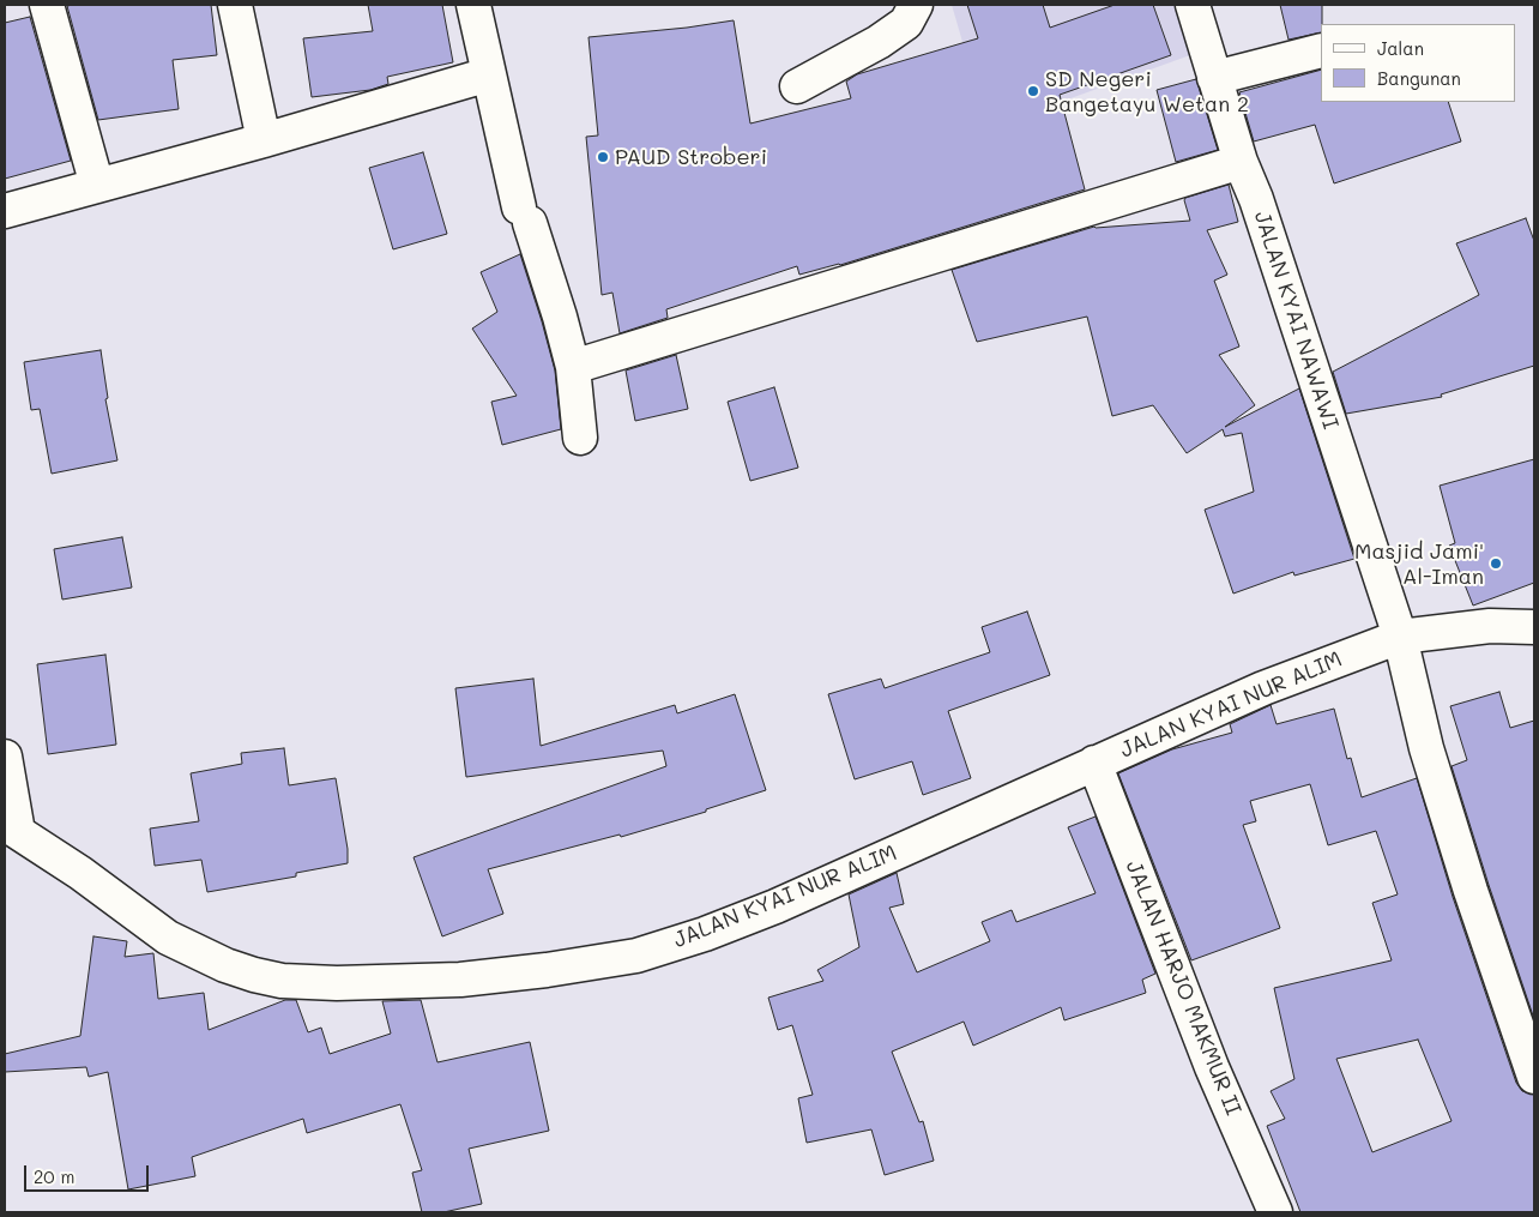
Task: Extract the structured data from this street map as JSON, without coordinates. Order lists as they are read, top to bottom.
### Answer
{
  "streets": {
    "street": ["JALAN KYAI NAWAWI", "JALAN KYAI NUR ALIM", "JALAN HARJO MAKMUR II"]
  },
  "crossings": [
    ["JALAN KYAI NAWAWI", "JALAN KYAI NUR ALIM"],
    ["JALAN KYAI NUR ALIM", "JALAN HARJO MAKMUR II"]
  ],
  "places": ["SD Negeri Bangetayu Wetan 2", "PAUD Stroberi", "Masjid Jami' Al-Iman"],
  "legend": ["Jalan", "Bangunan"],
  "scale_bar": "20 m"
}
